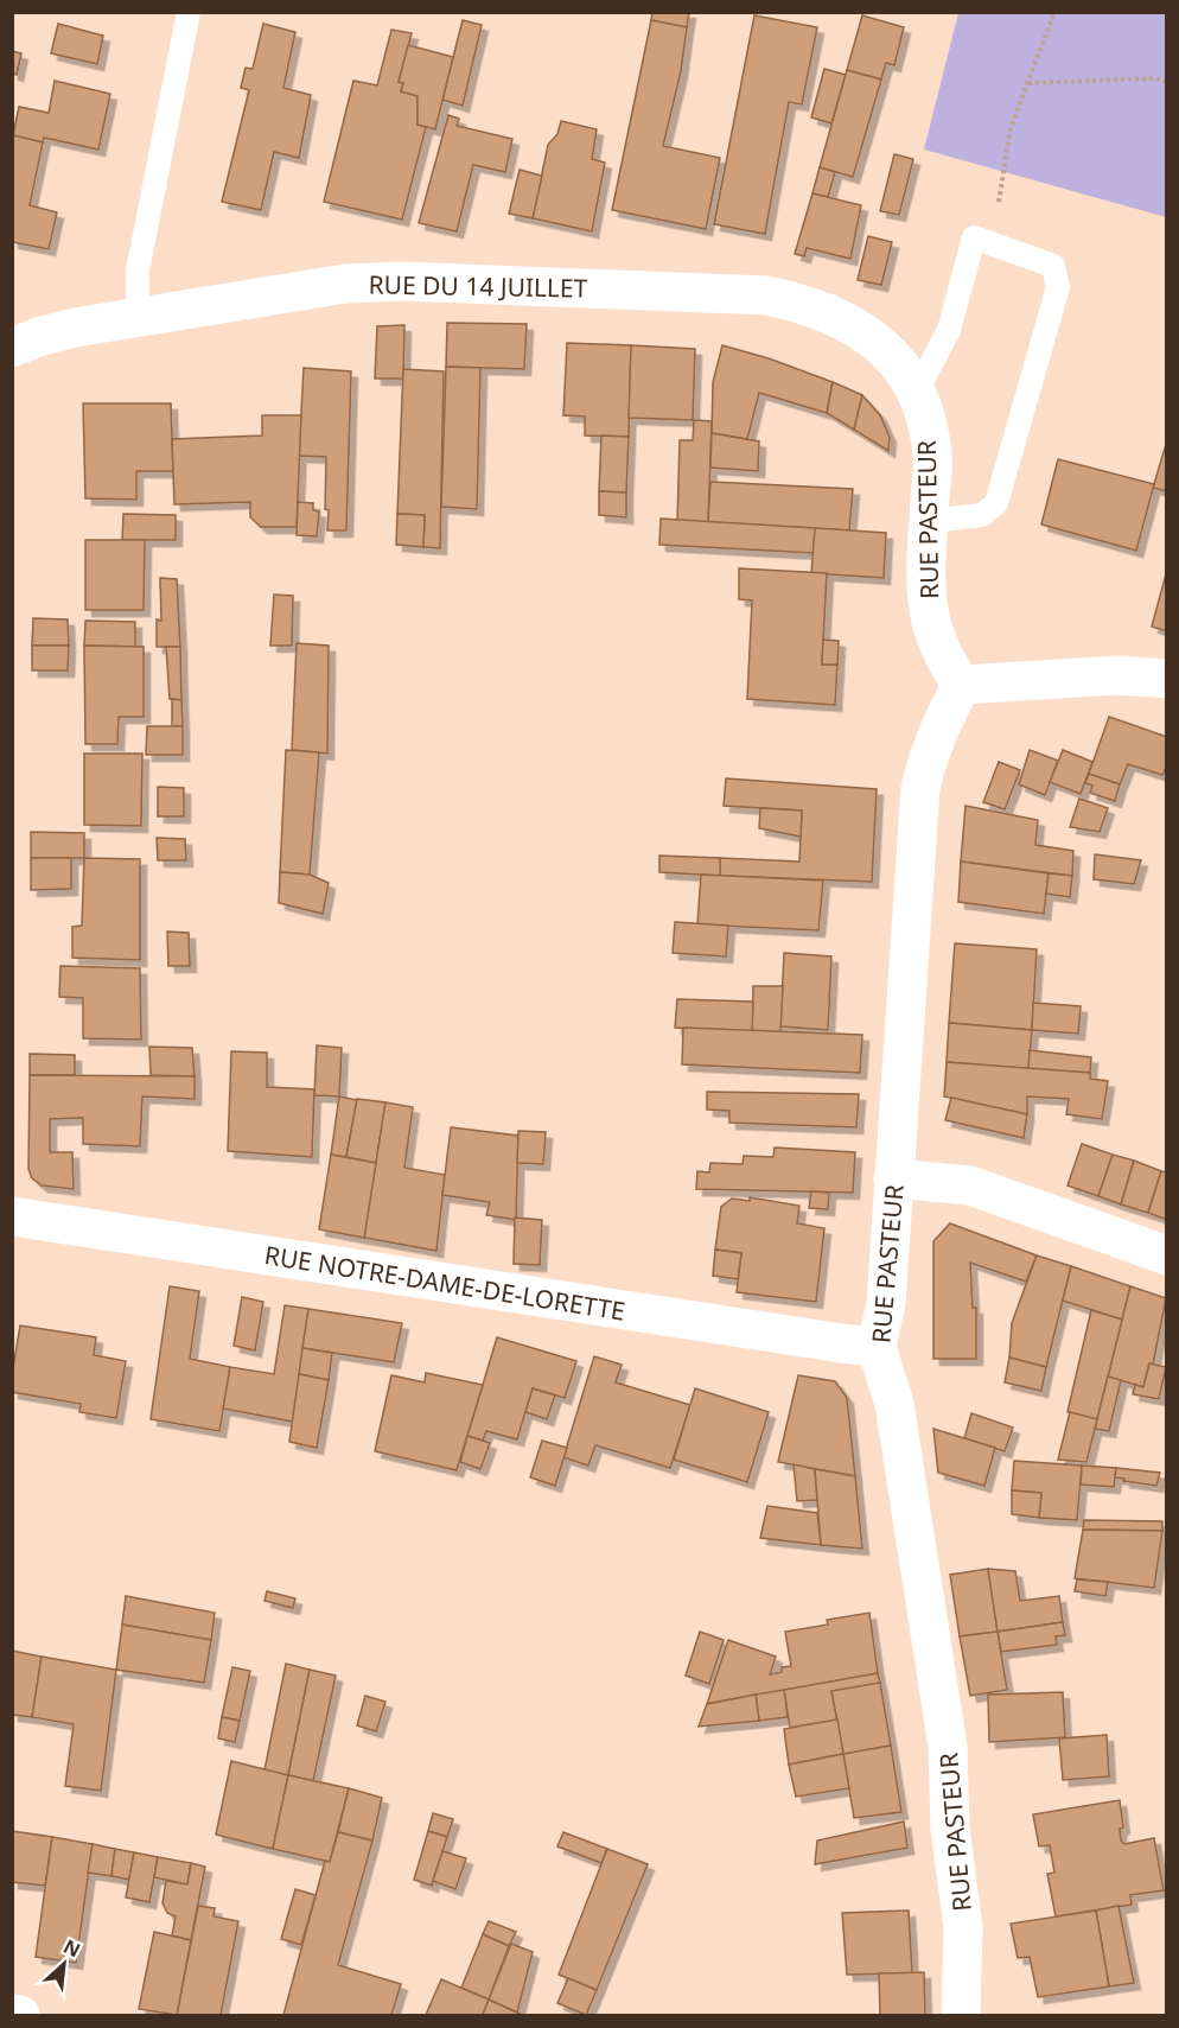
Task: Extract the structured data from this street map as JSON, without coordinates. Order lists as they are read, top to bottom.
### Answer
{
  "streets": {
    "street": ["RUE DU 14 JUILLET", "RUE PASTEUR", "RUE NOTRE-DAME-DE-LORETTE"]
  },
  "crossings": [
    ["RUE DU 14 JUILLET", "RUE PASTEUR"],
    ["RUE PASTEUR", "RUE NOTRE-DAME-DE-LORETTE"]
  ],
  "north": "top right"
}
